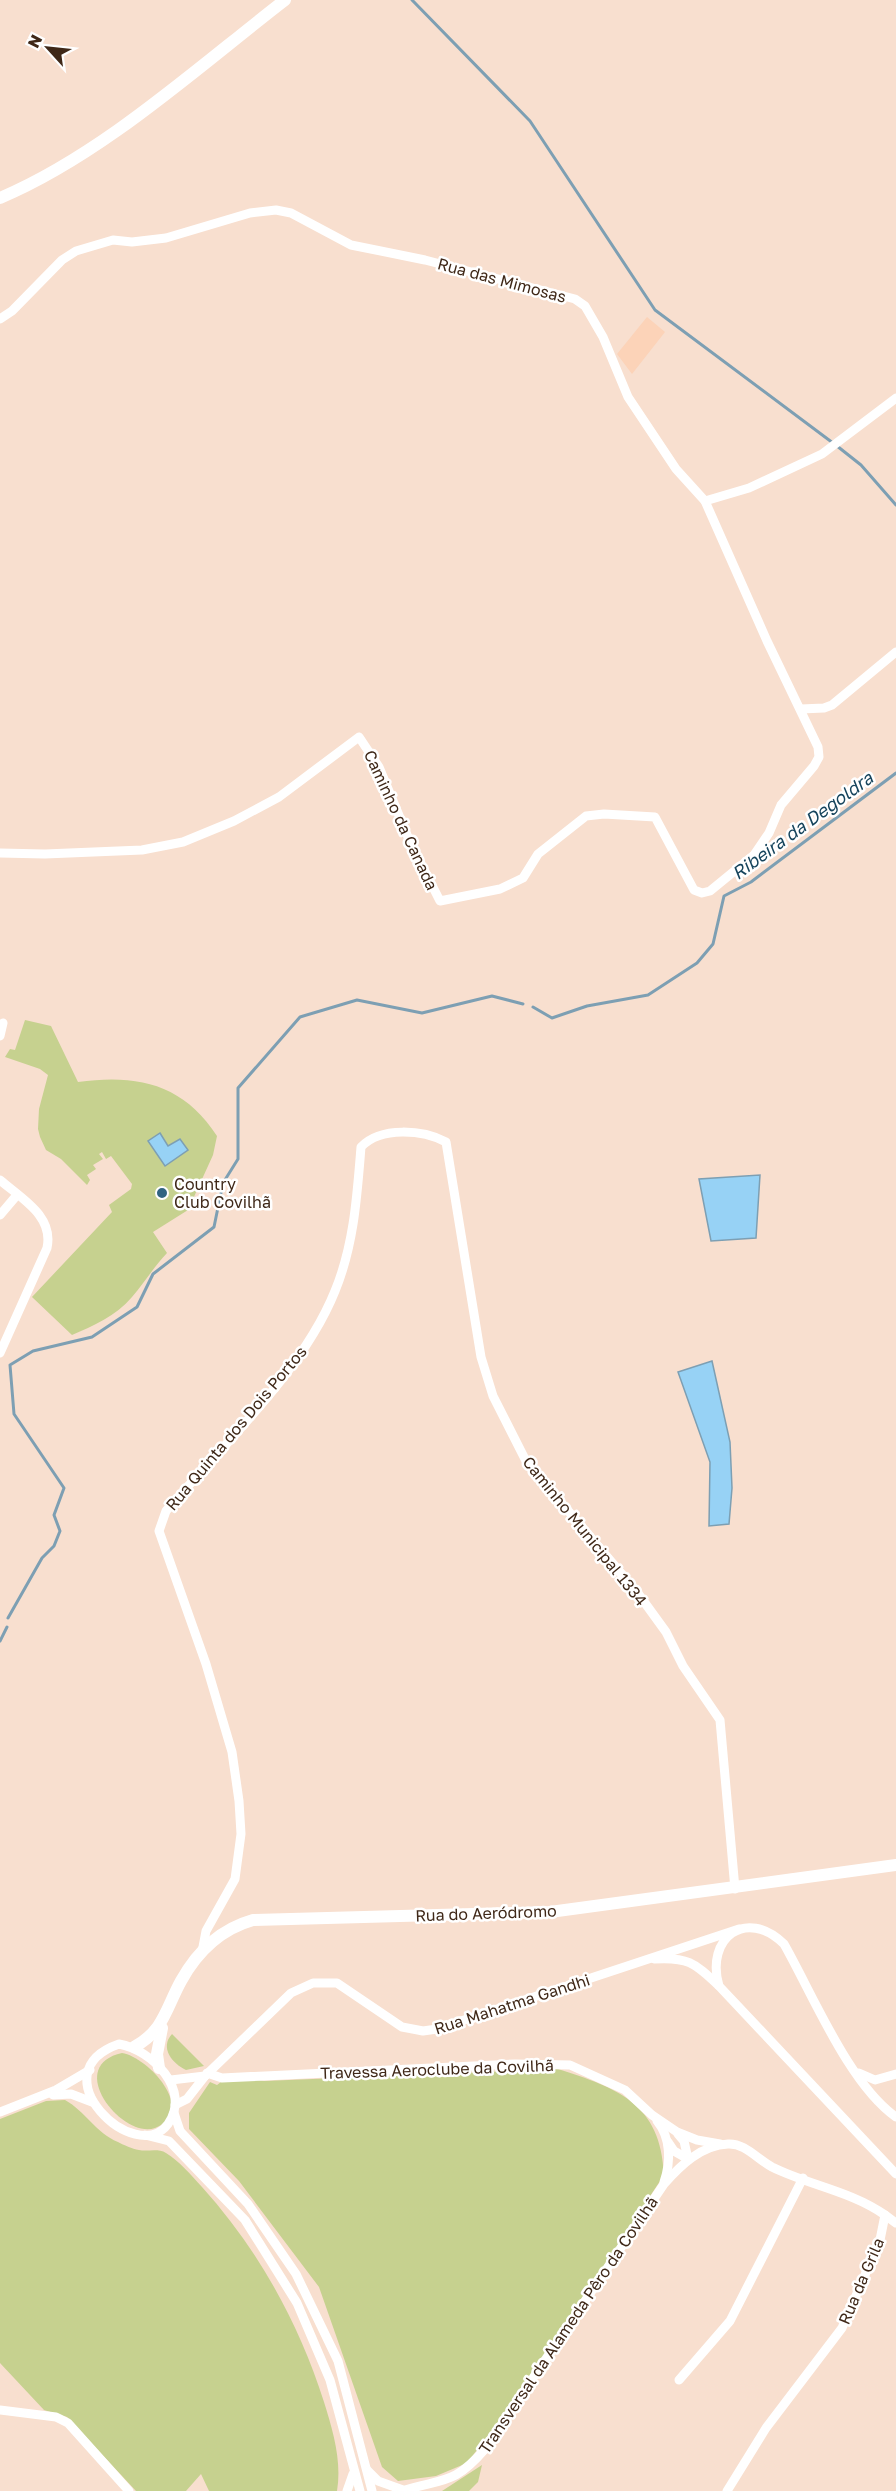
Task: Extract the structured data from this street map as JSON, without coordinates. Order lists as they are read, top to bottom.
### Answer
{
  "streets": {
    "main road": ["Rua do Aeródromo"],
    "street": [
      "Rua das Mimosas",
      "Caminho da Canada",
      "Rua Quinta dos Dois Portos",
      "Caminho Municipal 1334",
      "Rua Mahatma Gandhi",
      "Travessa Aeroclube da Covilhã",
      "Rua da Grila",
      "Transversal da Alameda Pêro da Covilhã"
    ]
  },
  "crossings": [
    ["Rua das Mimosas", "Caminho da Canada"],
    ["Rua Quinta dos Dois Portos", "Caminho Municipal 1334"],
    ["Rua Quinta dos Dois Portos", "Rua do Aeródromo"],
    ["Caminho Municipal 1334", "Rua do Aeródromo"],
    ["Rua do Aeródromo", "Rua Mahatma Gandhi"],
    ["Rua Mahatma Gandhi", "Travessa Aeroclube da Covilhã"],
    ["Travessa Aeroclube da Covilhã", "Rua da Grila"],
    ["Travessa Aeroclube da Covilhã", "Transversal da Alameda Pêro da Covilhã"],
    ["Rua da Grila", "Transversal da Alameda Pêro da Covilhã"]
  ],
  "water": ["Ribeira da Degoldra"],
  "places": ["Country Club Covilhã"],
  "north": "top left"
}
